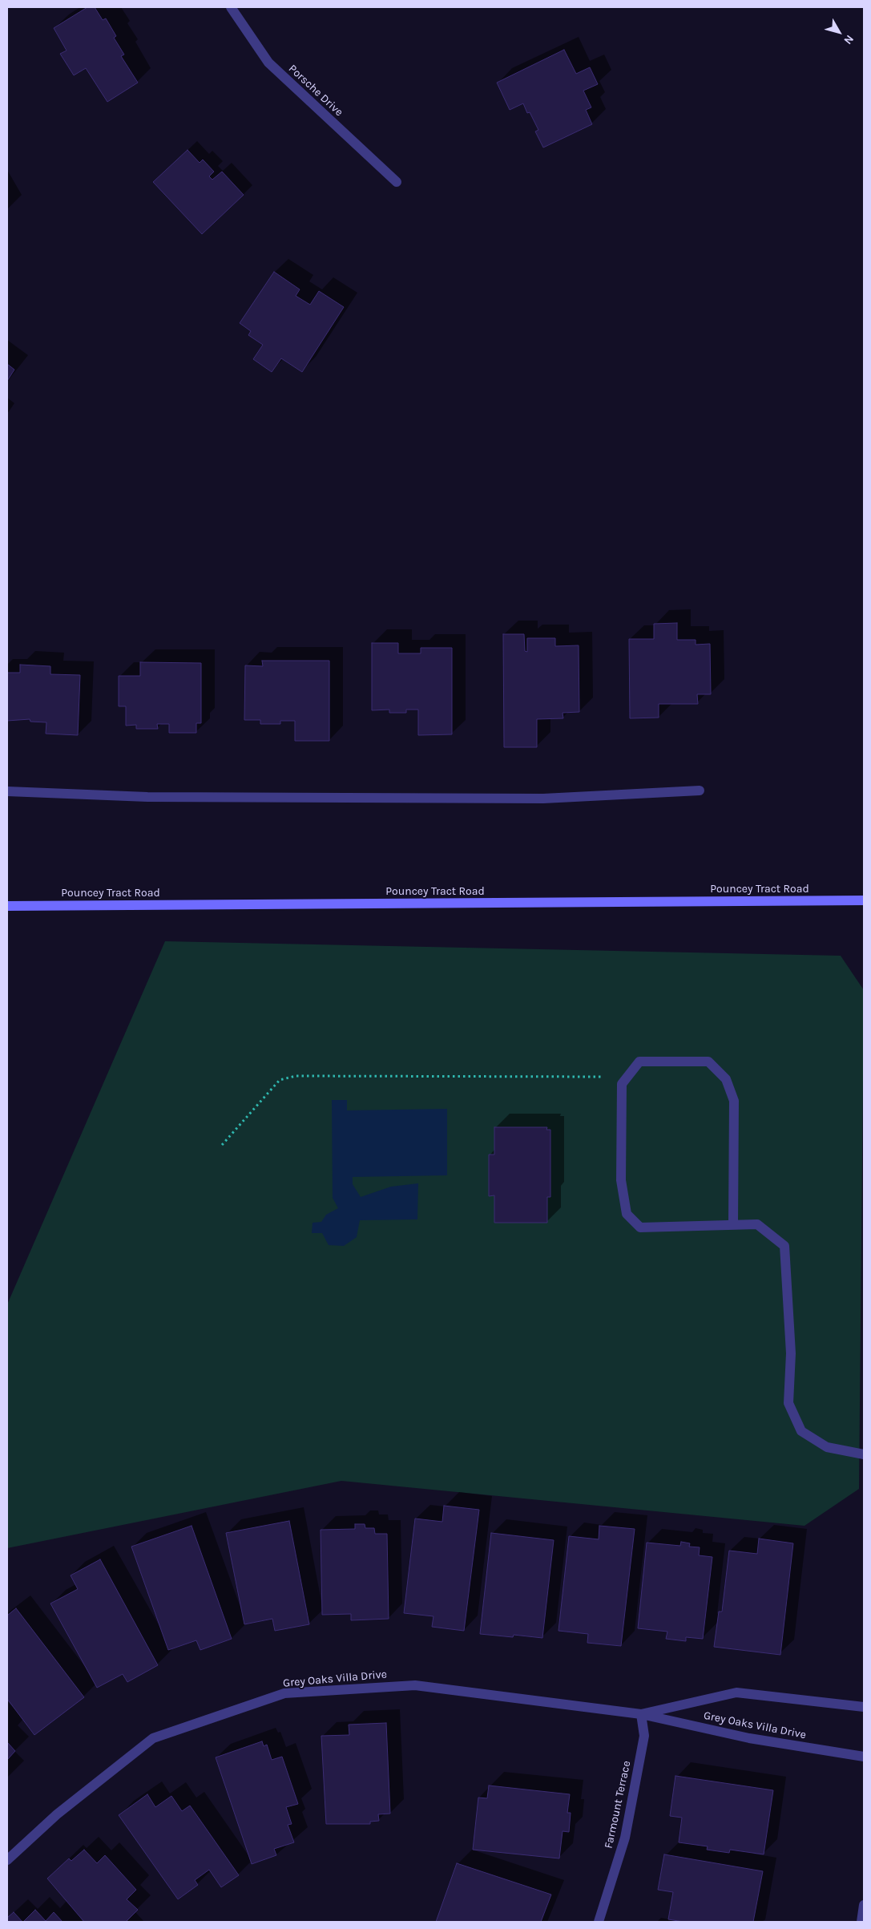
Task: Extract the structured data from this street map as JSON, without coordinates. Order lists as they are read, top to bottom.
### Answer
{
  "streets": {
    "main road": ["Pouncey Tract Road"],
    "street": ["Porsche Drive", "Grey Oaks Villa Drive", "Farmount Terrace"]
  },
  "crossings": [
    ["Grey Oaks Villa Drive", "Farmount Terrace"]
  ],
  "north": "bottom right"
}
